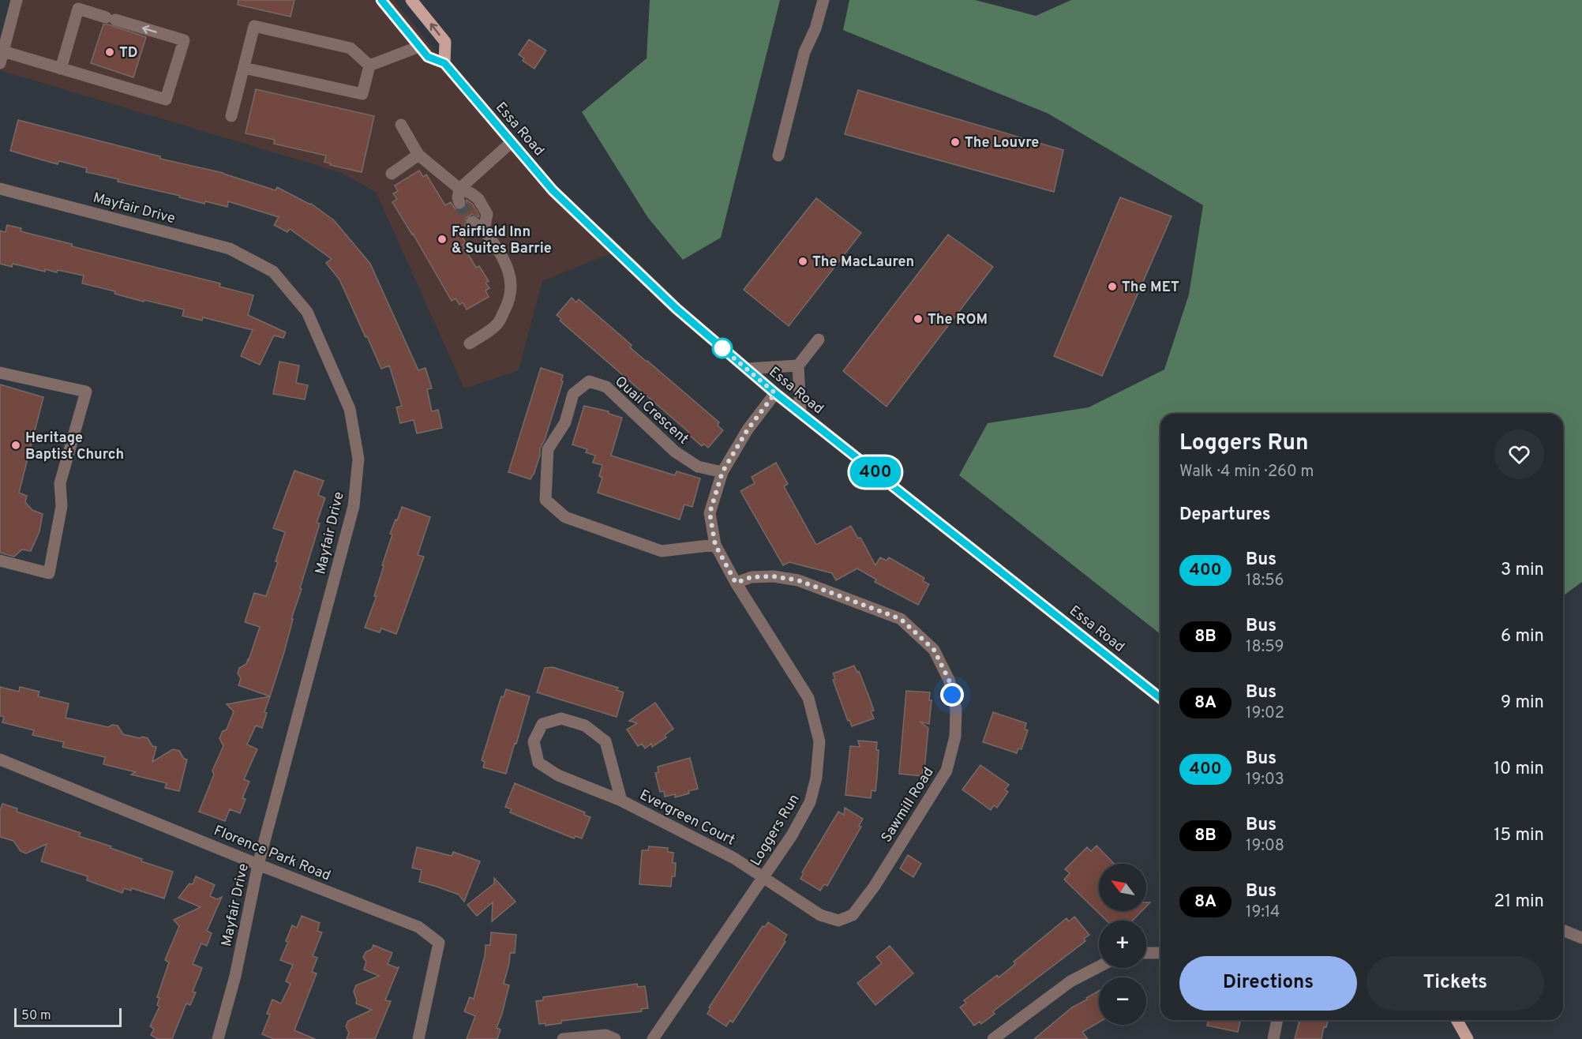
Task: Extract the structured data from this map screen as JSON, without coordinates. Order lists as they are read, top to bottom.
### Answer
{
  "streets": {
    "main road": ["Essa Road"],
    "street": [
      "Mayfair Drive",
      "Quail Crescent",
      "Sawmill Road",
      "Evergreen Court",
      "Loggers Run",
      "Florence Park Road"
    ]
  },
  "crossings": [
    ["Essa Road", "Loggers Run"],
    ["Mayfair Drive", "Florence Park Road"],
    ["Quail Crescent", "Loggers Run"],
    ["Sawmill Road", "Evergreen Court"],
    ["Sawmill Road", "Loggers Run"],
    ["Evergreen Court", "Loggers Run"]
  ],
  "places": [
    "TD",
    "The Louvre",
    "Fairfield Inn & Suites Barrie",
    "The MacLauren",
    "The MET",
    "The ROM",
    "Heritage Baptist Church"
  ],
  "lines": ["bus line 400"],
  "scale_bar": "50 m",
  "north": "top left",
  "page": {
    "on_map": "400",
    "heading": [
      ["Loggers Run", "Walk · 4 min · 260 m"],
      "Departures"
    ],
    "list": [
      {
        "mark": "400",
        "name": "Bus",
        "note": "18:56",
        "value": "3 min"
      },
      {
        "mark": "8B",
        "name": "Bus",
        "note": "18:59",
        "value": "6 min"
      },
      {
        "mark": "8A",
        "name": "Bus",
        "note": "19:02",
        "value": "9 min"
      },
      {
        "mark": "400",
        "name": "Bus",
        "note": "19:03",
        "value": "10 min"
      },
      {
        "mark": "8B",
        "name": "Bus",
        "note": "19:08",
        "value": "15 min"
      },
      {
        "mark": "8A",
        "name": "Bus",
        "note": "19:14",
        "value": "21 min"
      }
    ],
    "map_buttons": ["+", "−"],
    "buttons": ["Directions", "Tickets"],
    "scale": "50 m"
  }
}
